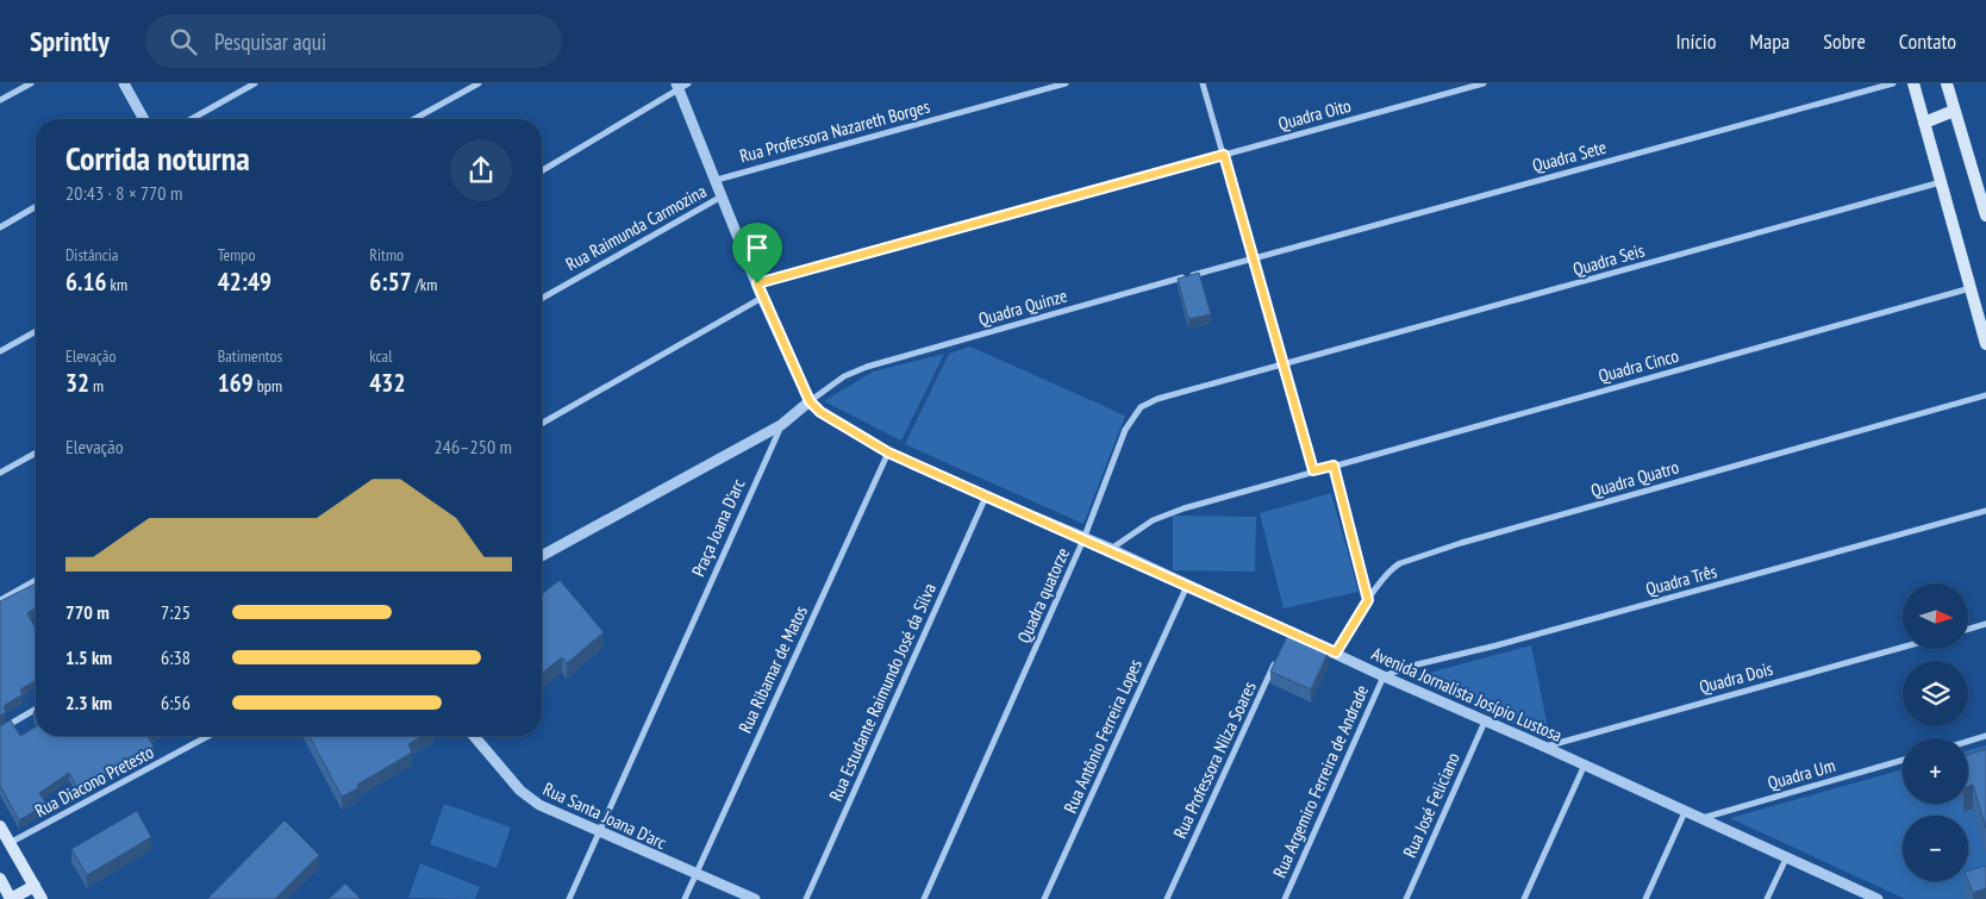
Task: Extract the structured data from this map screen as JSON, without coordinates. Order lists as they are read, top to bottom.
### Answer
{
  "streets": {
    "street": [
      "Quadra Oito",
      "Rua Professora Nazareth Borges",
      "Quadra Sete",
      "Rua Raimunda Carmozina",
      "Quadra Seis",
      "Quadra Quinze",
      "Quadra Cinco",
      "Quadra Quatro",
      "Praça Joana D'arc",
      "Quadra Três",
      "Quadra quatorze",
      "Rua Ribamar de Matos",
      "Quadra Dois",
      "Rua Estudante Raimundo José da Silva",
      "Avenida Jornalista Josípio Lustosa",
      "Rua Antônio Ferreira Lopes",
      "Rua Professora Nilza Soares",
      "Quadra Um",
      "Rua Diacono Pretesto",
      "Rua Argemiro Ferreira de Andrade",
      "Rua José Feliciano",
      "Rua Santa Joana D'arc"
    ]
  },
  "crossings": [
    ["Quadra Oito", "Avenida Jornalista Josípio Lustosa"],
    ["Rua Professora Nazareth Borges", "Avenida Jornalista Josípio Lustosa"],
    ["Quadra Sete", "Quadra Quinze"],
    ["Rua Raimunda Carmozina", "Avenida Jornalista Josípio Lustosa"],
    ["Quadra Seis", "Quadra quatorze"],
    ["Quadra Quinze", "Avenida Jornalista Josípio Lustosa"],
    ["Quadra Quatro", "Avenida Jornalista Josípio Lustosa"],
    ["Praça Joana D'arc", "Rua Santa Joana D'arc"],
    ["Quadra Três", "Avenida Jornalista Josípio Lustosa"],
    ["Quadra Três", "Rua Argemiro Ferreira de Andrade"],
    ["Quadra quatorze", "Avenida Jornalista Josípio Lustosa"],
    ["Rua Ribamar de Matos", "Avenida Jornalista Josípio Lustosa"],
    ["Rua Ribamar de Matos", "Rua Santa Joana D'arc"],
    ["Quadra Dois", "Avenida Jornalista Josípio Lustosa"],
    ["Rua Estudante Raimundo José da Silva", "Avenida Jornalista Josípio Lustosa"],
    ["Avenida Jornalista Josípio Lustosa", "Rua Antônio Ferreira Lopes"],
    ["Avenida Jornalista Josípio Lustosa", "Quadra Um"],
    ["Avenida Jornalista Josípio Lustosa", "Rua Argemiro Ferreira de Andrade"],
    ["Avenida Jornalista Josípio Lustosa", "Rua José Feliciano"]
  ],
  "north": "right",
  "page": {
    "header": "Sprintly",
    "search": "Pesquisar aqui",
    "nav": [
      "Início",
      "Mapa",
      "Sobre",
      "Contato"
    ],
    "heading": ["Corrida noturna", "20:43 · 8 × 770 m"],
    "stats": [
      ["Distância", "6.16 km"],
      ["Tempo", "42:49"],
      ["Ritmo", "6:57 /km"],
      ["Elevação", "32 m"],
      ["Batimentos", "169 bpm"],
      ["kcal", "432"]
    ],
    "chart": ["Elevação", "246–250 m"],
    "map_buttons": ["+", "−"],
    "list": [
      {
        "name": "770 m",
        "note": "7:25"
      },
      {
        "name": "1.5 km",
        "note": "6:38"
      },
      {
        "name": "2.3 km",
        "note": "6:56"
      }
    ]
  }
}
